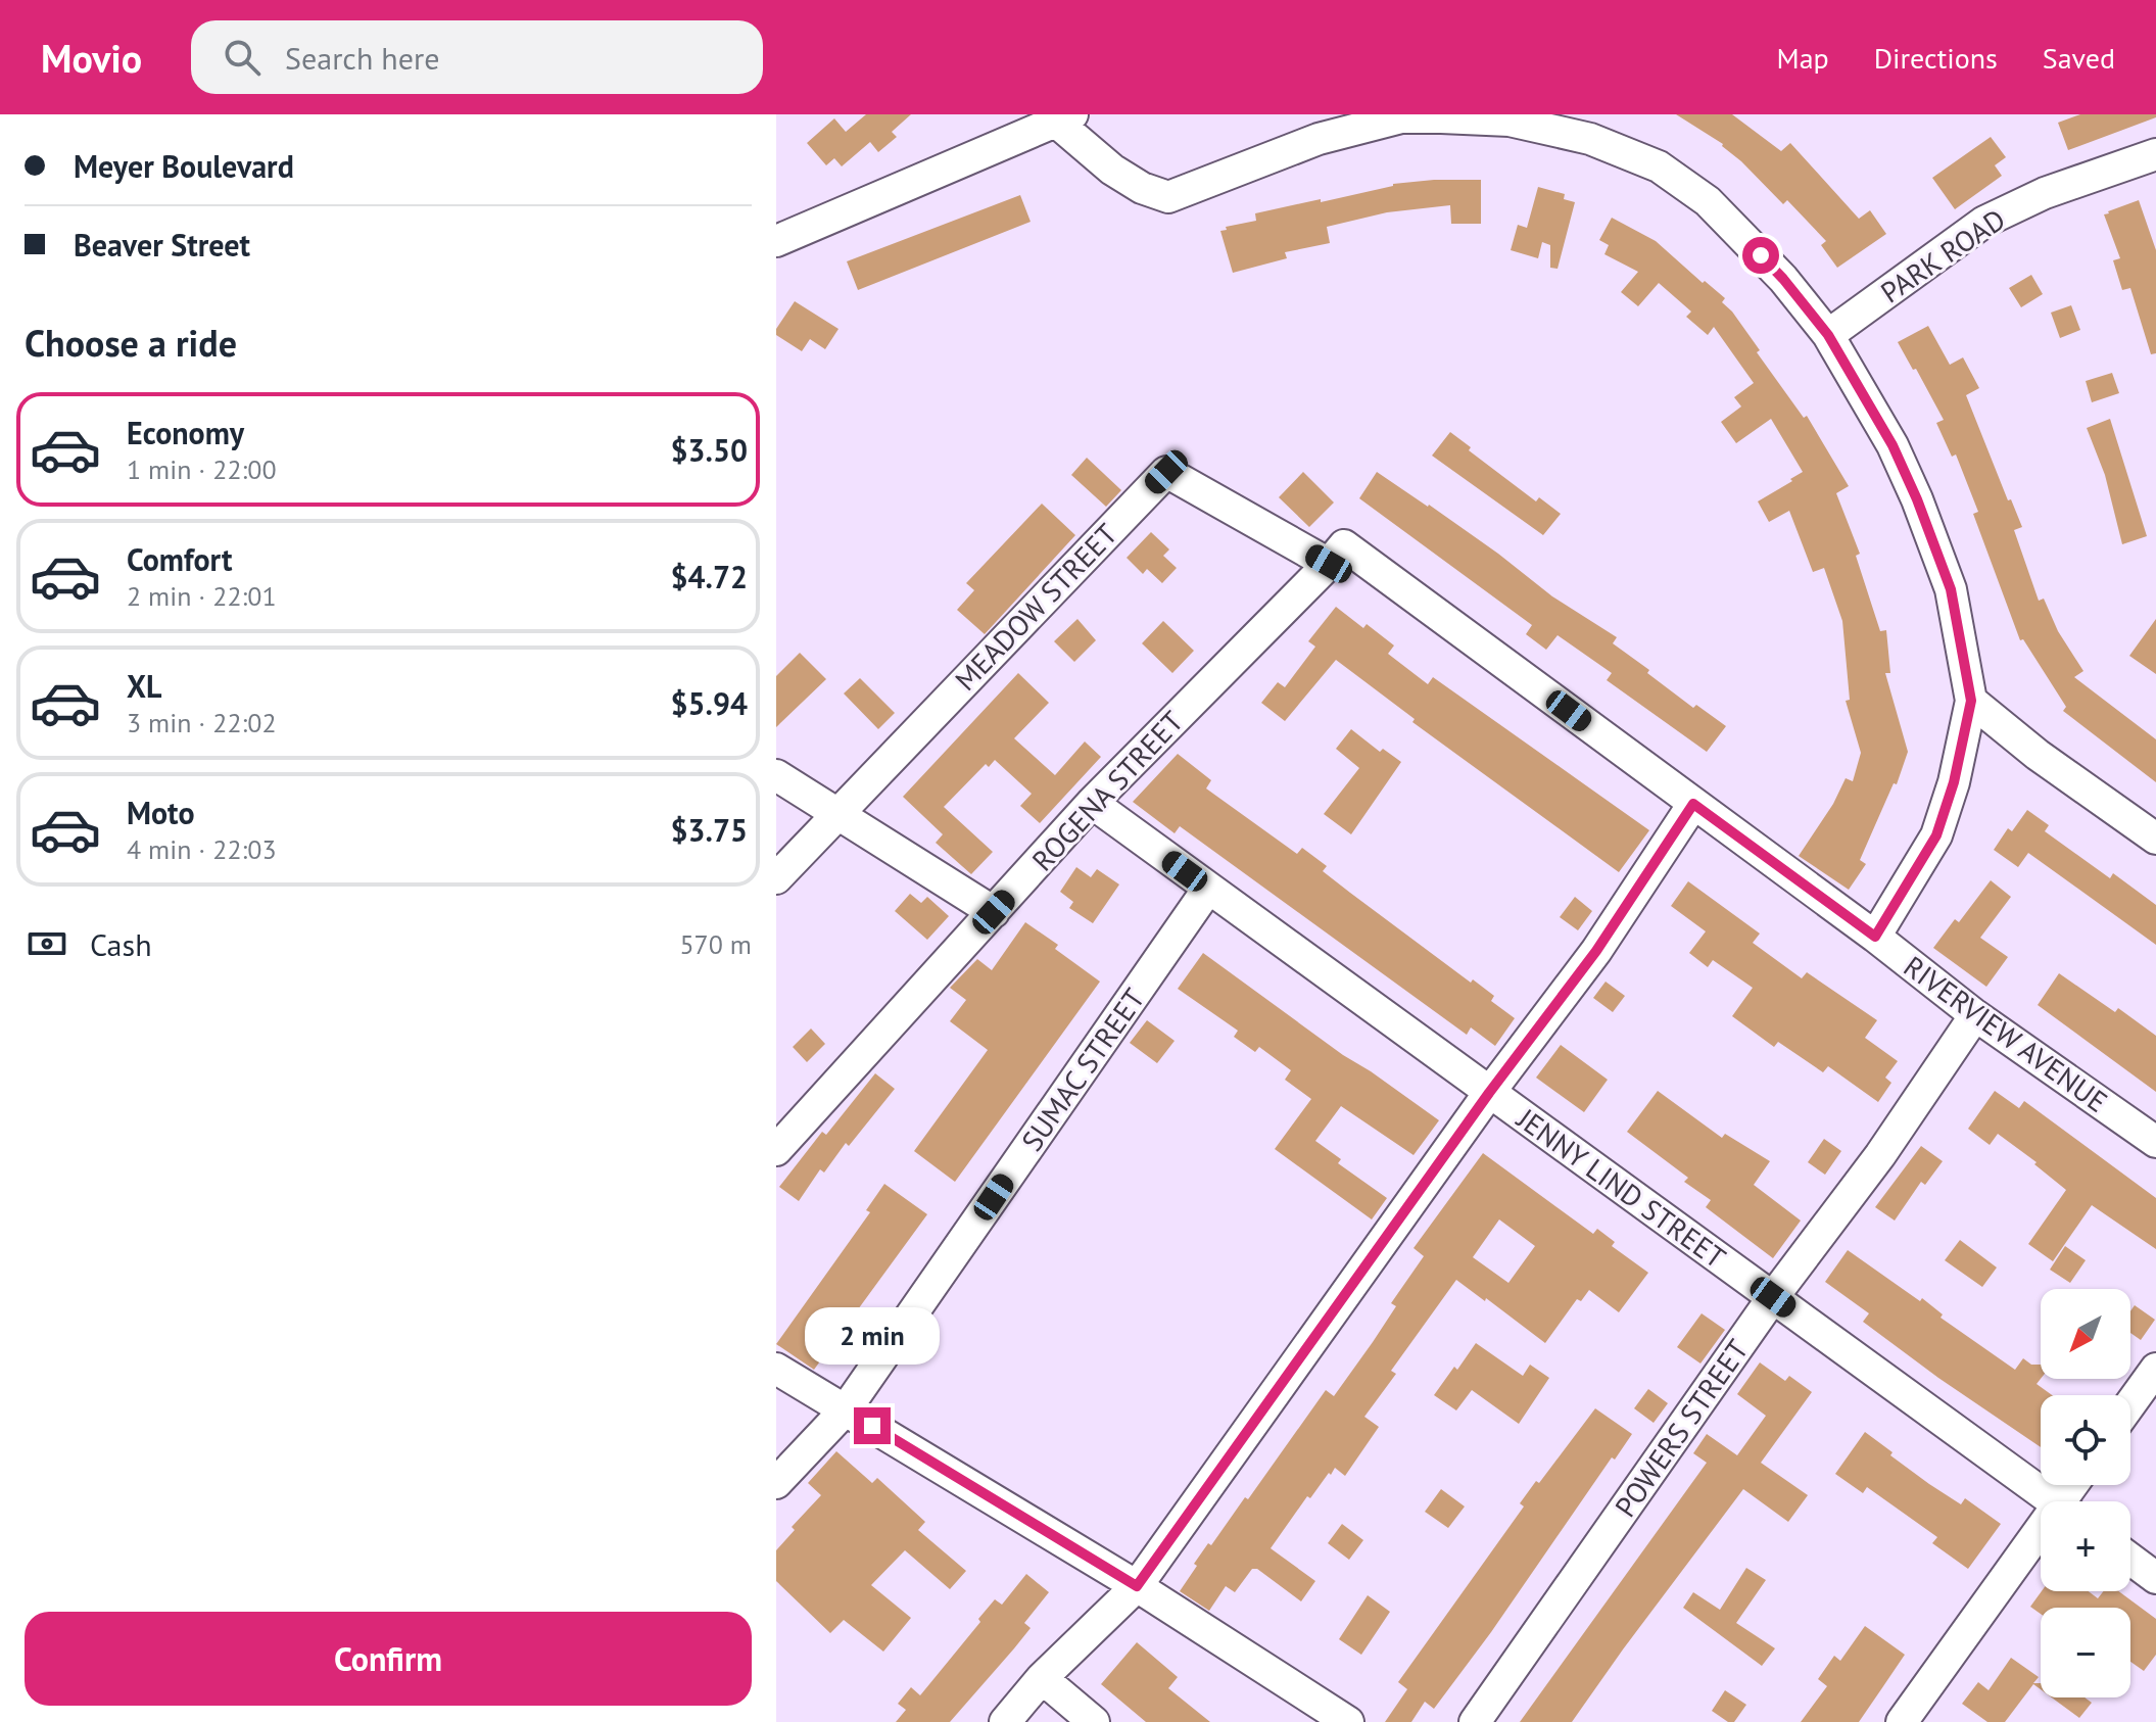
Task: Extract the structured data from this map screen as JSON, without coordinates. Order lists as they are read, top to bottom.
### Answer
{
  "streets": {
    "street": [
      "PARK ROAD",
      "MEADOW STREET",
      "ROGENA STREET",
      "RIVERVIEW AVENUE",
      "SUMAC STREET",
      "JENNY LIND STREET",
      "POWERS STREET"
    ]
  },
  "crossings": [
    ["MEADOW STREET", "ROGENA STREET"],
    ["MEADOW STREET", "RIVERVIEW AVENUE"],
    ["ROGENA STREET", "RIVERVIEW AVENUE"],
    ["ROGENA STREET", "JENNY LIND STREET"],
    ["RIVERVIEW AVENUE", "POWERS STREET"],
    ["SUMAC STREET", "JENNY LIND STREET"],
    ["JENNY LIND STREET", "POWERS STREET"]
  ],
  "north": "bottom left",
  "page": {
    "header": "Movio",
    "search": "Search here",
    "nav": ["Map", "Directions", "Saved"],
    "banner": ["Meyer Boulevard", "Beaver Street"],
    "heading": "Choose a ride",
    "list": [
      {
        "name": "Economy",
        "note": "1 min · 22:00",
        "value": "$3.50"
      },
      {
        "name": "Comfort",
        "note": "2 min · 22:01",
        "value": "$4.72"
      },
      {
        "name": "XL",
        "note": "3 min · 22:02",
        "value": "$5.94"
      },
      {
        "name": "Moto",
        "note": "4 min · 22:03",
        "value": "$3.75"
      }
    ],
    "pay": ["Cash", "570 m"],
    "map_buttons": ["+", "−"],
    "bubble": "2 min",
    "buttons": "Confirm"
  }
}
